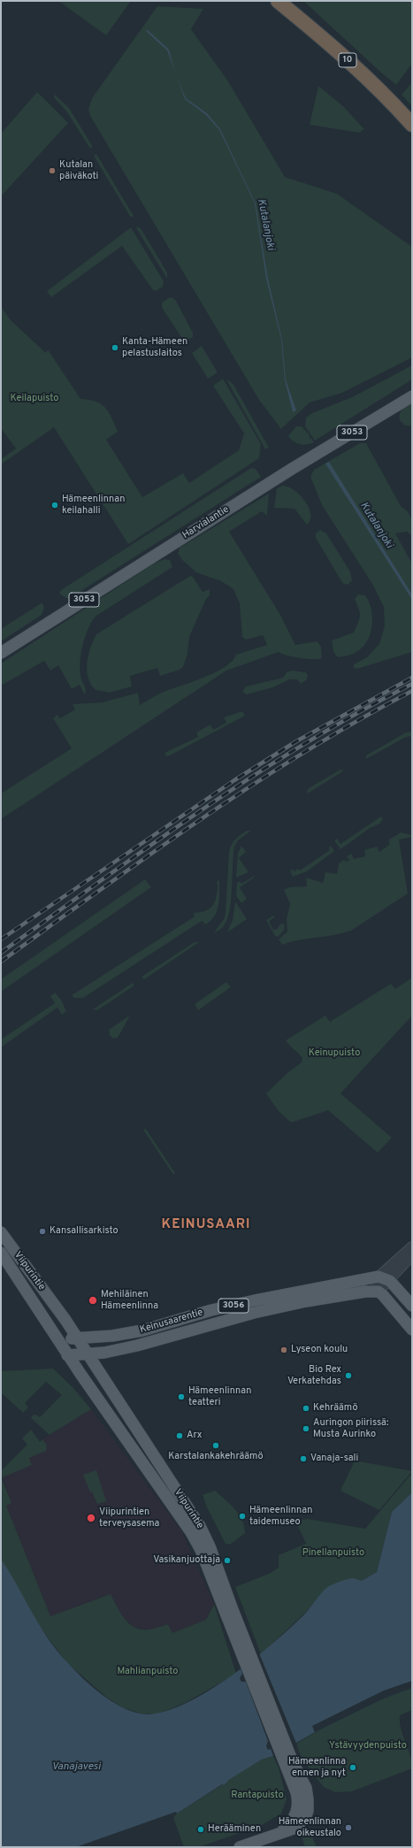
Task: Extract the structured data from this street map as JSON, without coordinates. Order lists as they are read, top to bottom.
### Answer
{
  "streets": {
    "highway": ["10"],
    "main road": [
      "3053",
      "Harvialantie",
      "Viipurintie",
      "3056",
      "Keinusaarentie"
    ]
  },
  "crossings": [
    ["Viipurintie", "3056"],
    ["Viipurintie", "Keinusaarentie"],
    ["3056", "Keinusaarentie"]
  ],
  "districts": ["KEINUSAARI"],
  "water": ["Kutalanjoki", "Vanajavesi"],
  "parks": [
    "Keilapuisto",
    "Keinupuisto",
    "Pinellanpuisto",
    "Mahlianpuisto",
    "Ystävyydenpuisto",
    "Rantapuisto"
  ],
  "places": [
    "Kutalan päiväkoti",
    "Kanta-Hämeen pelastuslaitos",
    "Hämeenlinnan keilahalli",
    "Kansallisarkisto",
    "Mehiläinen Hämeenlinna",
    "Lyseon koulu",
    "Bio Rex Verkatehdas",
    "Hämeenlinnan teatteri",
    "Kehräämö",
    "Auringon piirissä: Musta Aurinko",
    "Arx",
    "Karstalankakehräämö",
    "Vanaja-sali",
    "Hämeenlinnan taidemuseo",
    "Viipurintien terveysasema",
    "Vasikanjuottaja",
    "Hämeenlinna ennen ja nyt",
    "Hämeenlinnan oikeustalo",
    "Herääminen"
  ]
}
